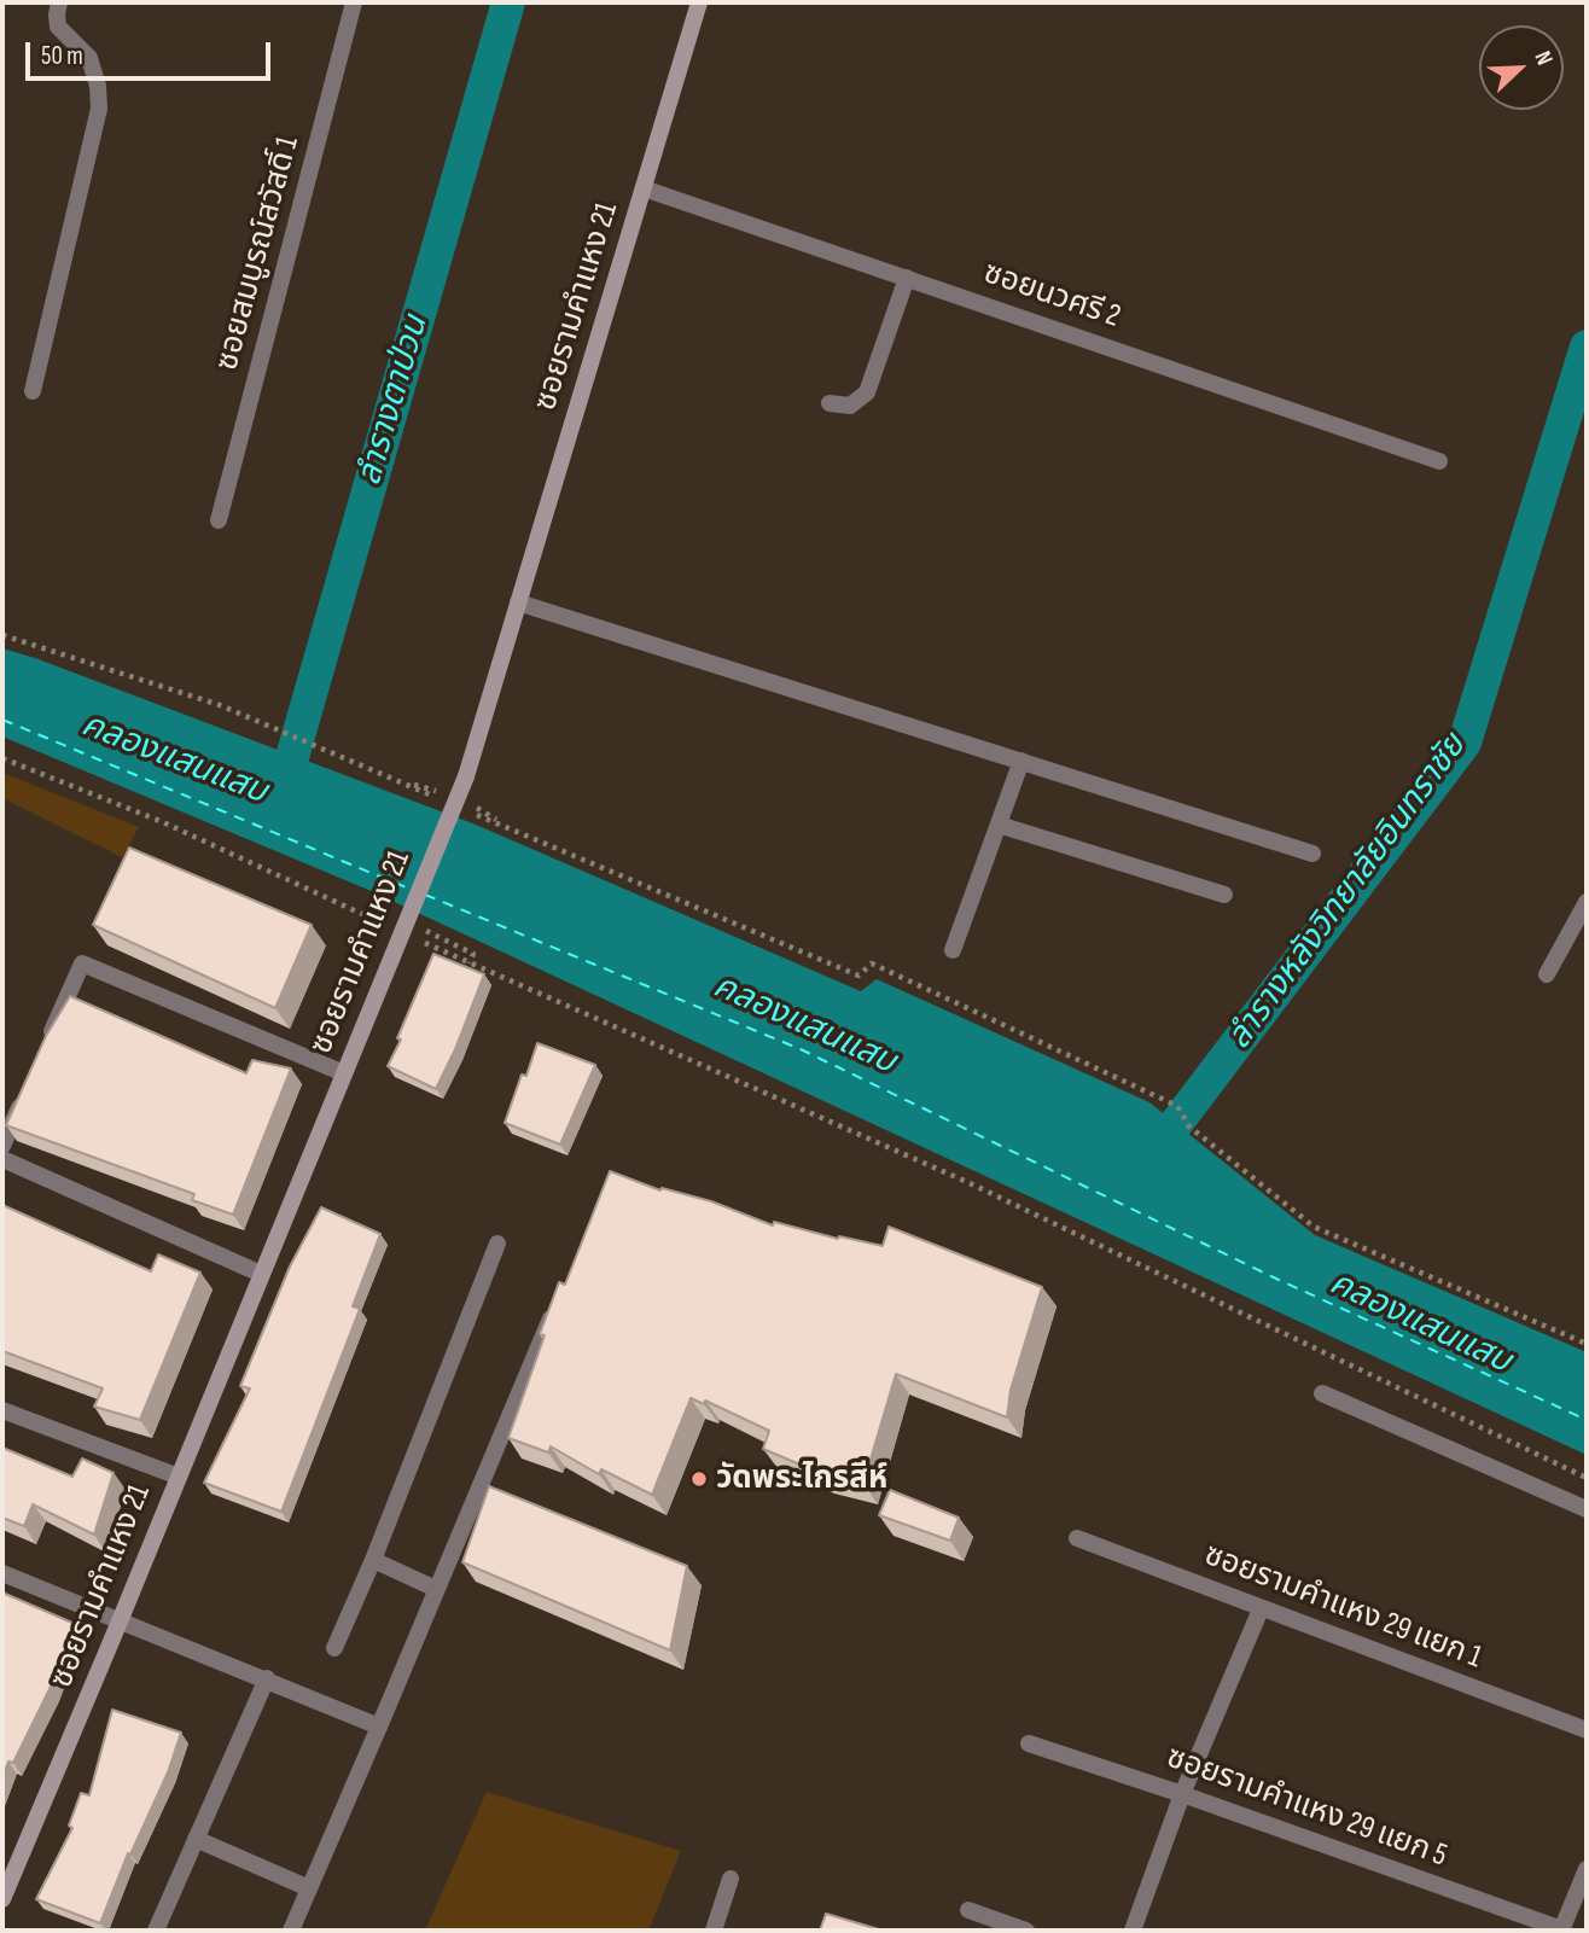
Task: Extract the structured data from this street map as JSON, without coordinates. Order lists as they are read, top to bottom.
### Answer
{
  "streets": {
    "street": [
      "ซอยสมบูรณ์สวัสดิ์ 1",
      "ซอยนวศรี 2",
      "ซอยรามคำแหง 21",
      "ซอยรามคำแหง 29 แยก 1",
      "ซอยรามคำแหง 29 แยก 5"
    ]
  },
  "crossings": [
    ["ซอยนวศรี 2", "ซอยรามคำแหง 21"]
  ],
  "water": ["ลำรางตาป่วน", "คลองแสนแสบ", "ลำรางหลังวิทยาลัยอินทราชัย"],
  "places": ["วัดพระไกรสีห์"],
  "scale_bar": "50 m",
  "north": "top right"
}
